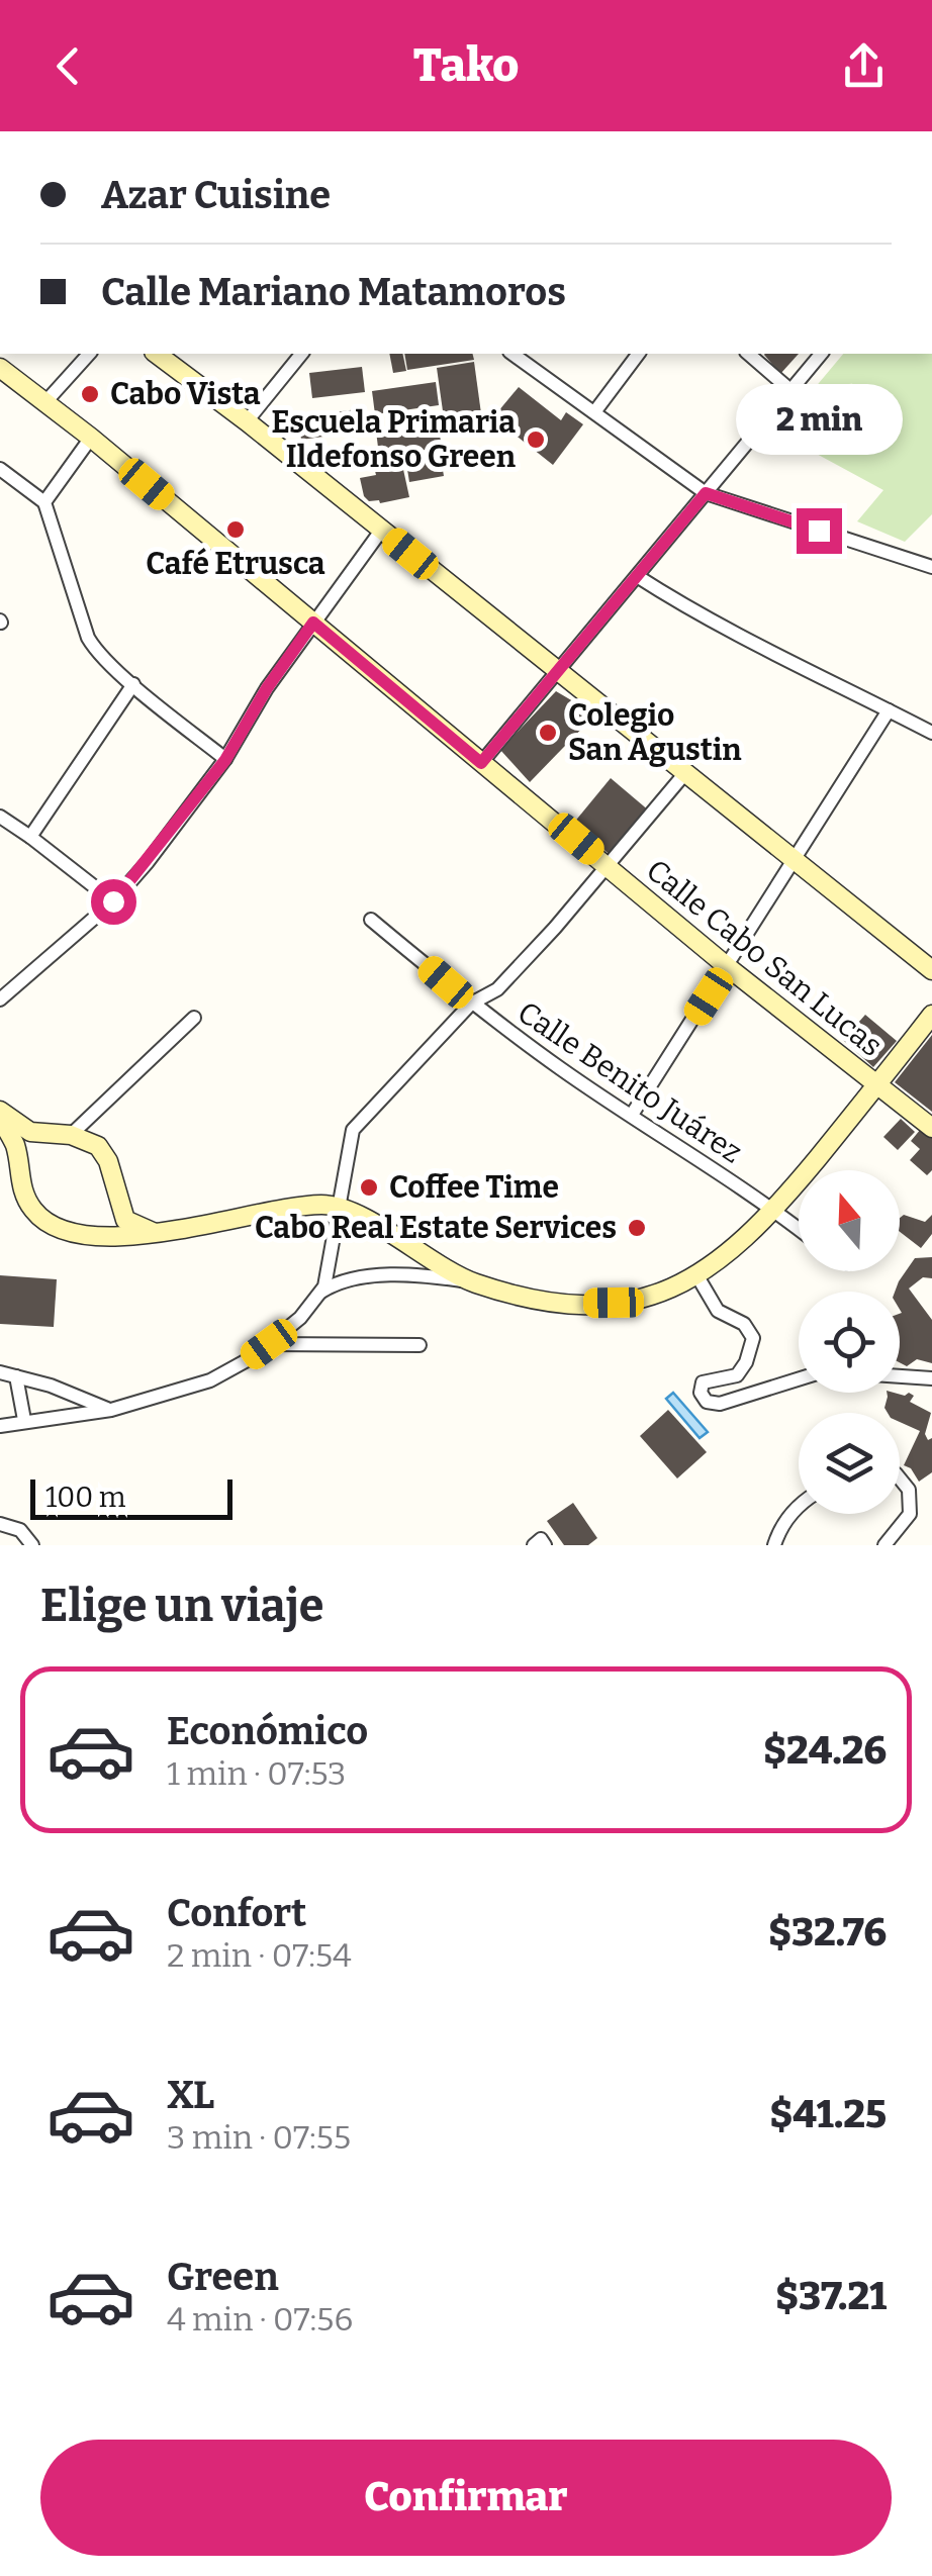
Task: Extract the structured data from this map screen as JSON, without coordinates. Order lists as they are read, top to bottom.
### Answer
{
  "streets": {
    "main road": ["Calle Cabo San Lucas"],
    "street": ["Calle Benito Juárez"]
  },
  "places": [
    "Cabo Vista",
    "Escuela Primaria Ildefonso Green",
    "Café Etrusca",
    "Colegio San Agustin",
    "Coffee Time",
    "Cabo Real Estate Services"
  ],
  "scale_bar": "100 m",
  "north": "top",
  "page": {
    "header": "Tako",
    "banner": ["Azar Cuisine", "Calle Mariano Matamoros"],
    "bubble": "2 min",
    "scale": "100 m",
    "heading": "Elige un viaje",
    "list": [
      {
        "name": "Económico",
        "note": "1 min · 07:53",
        "value": "$24.26"
      },
      {
        "name": "Confort",
        "note": "2 min · 07:54",
        "value": "$32.76"
      },
      {
        "name": "XL",
        "note": "3 min · 07:55",
        "value": "$41.25"
      },
      {
        "name": "Green",
        "note": "4 min · 07:56",
        "value": "$37.21"
      }
    ],
    "buttons": "Confirmar"
  }
}
